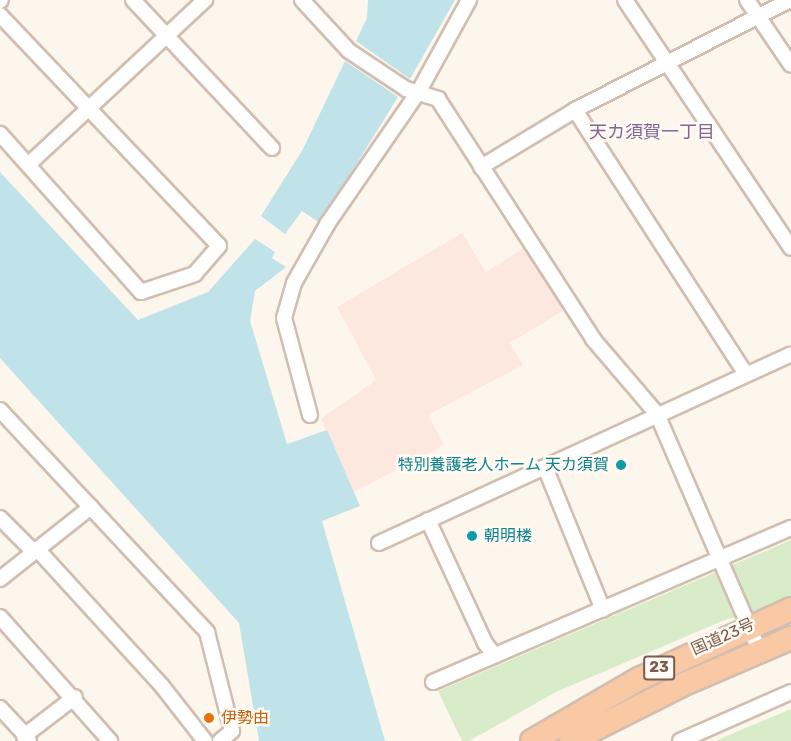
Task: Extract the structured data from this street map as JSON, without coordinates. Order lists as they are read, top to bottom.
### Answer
{
  "streets": {
    "highway": ["国道23号", "23"]
  },
  "districts": ["天カ須賀一丁目"],
  "places": ["特別養護老人ホーム 天カ須賀", "朝明楼", "伊勢由"]
}
